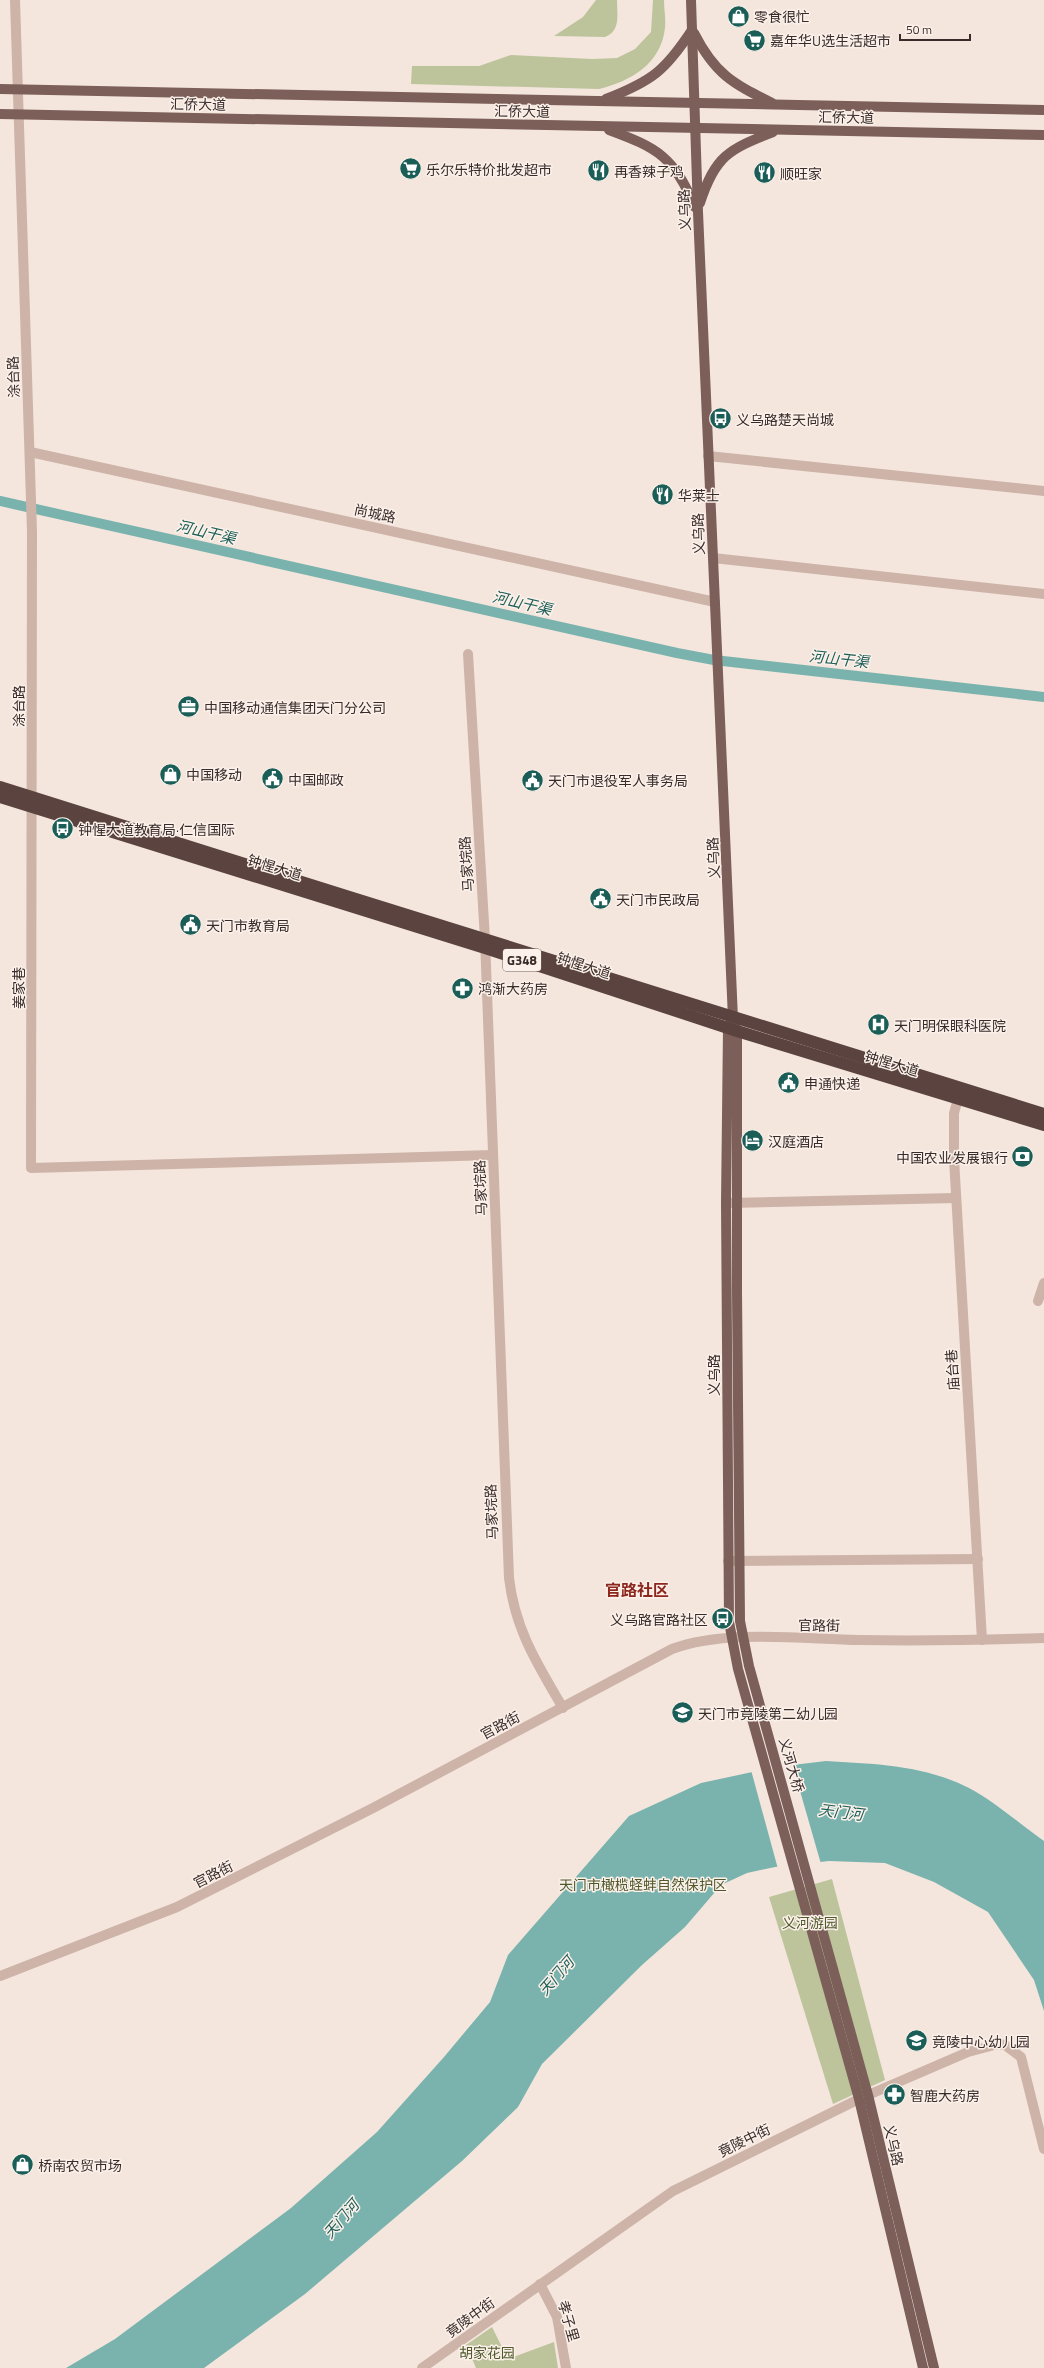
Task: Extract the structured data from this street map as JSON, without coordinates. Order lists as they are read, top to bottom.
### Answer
{
  "streets": {
    "highway": ["钟惺大道", "G348"],
    "main road": ["汇侨大道", "义乌路", "义河大桥"],
    "street": [
      "涂台路",
      "尚城路",
      "马家垸路",
      "姜家巷",
      "庙台巷",
      "官路街",
      "竟陵中街",
      "孝子里"
    ]
  },
  "crossings": [
    ["汇侨大道", "义乌路"],
    ["汇侨大道", "涂台路"],
    ["义乌路", "尚城路"],
    ["义乌路", "钟惺大道"],
    ["义乌路", "官路街"],
    ["义乌路", "义河大桥"],
    ["义乌路", "竟陵中街"],
    ["涂台路", "尚城路"],
    ["涂台路", "钟惺大道"],
    ["涂台路", "姜家巷"],
    ["马家垸路", "钟惺大道"],
    ["马家垸路", "姜家巷"],
    ["马家垸路", "官路街"],
    ["钟惺大道", "姜家巷"],
    ["钟惺大道", "庙台巷"],
    ["庙台巷", "官路街"],
    ["竟陵中街", "孝子里"]
  ],
  "districts": ["官路社区"],
  "water": ["河山干渠", "天门河"],
  "parks": ["天门市橄榄蛏蚌自然保护区", "义河游园", "胡家花园"],
  "places": {
    "shop": ["零食很忙", "中国移动", "桥南农贸市场"],
    "supermarket": ["嘉年华U选生活超市", "乐尔乐特价批发超市"],
    "restaurant": ["再香辣子鸡", "顺旺家", "华莱士"],
    "bus stop": ["义乌路楚天尚城", "钟惺大道教育局·仁信国际", "义乌路官路社区"],
    "office": ["中国移动通信集团天门分公司"],
    "public building": [
      "中国邮政",
      "天门市退役军人事务局",
      "天门市民政局",
      "天门市教育局",
      "申通快递"
    ],
    "pharmacy": ["鸿渐大药房", "智鹿大药房"],
    "hospital": ["天门明保眼科医院"],
    "hotel": ["汉庭酒店"],
    "bank": ["中国农业发展银行"],
    "school or university": ["天门市竟陵第二幼儿园", "竟陵中心幼儿园"]
  },
  "scale_bar": "50 m"
}
